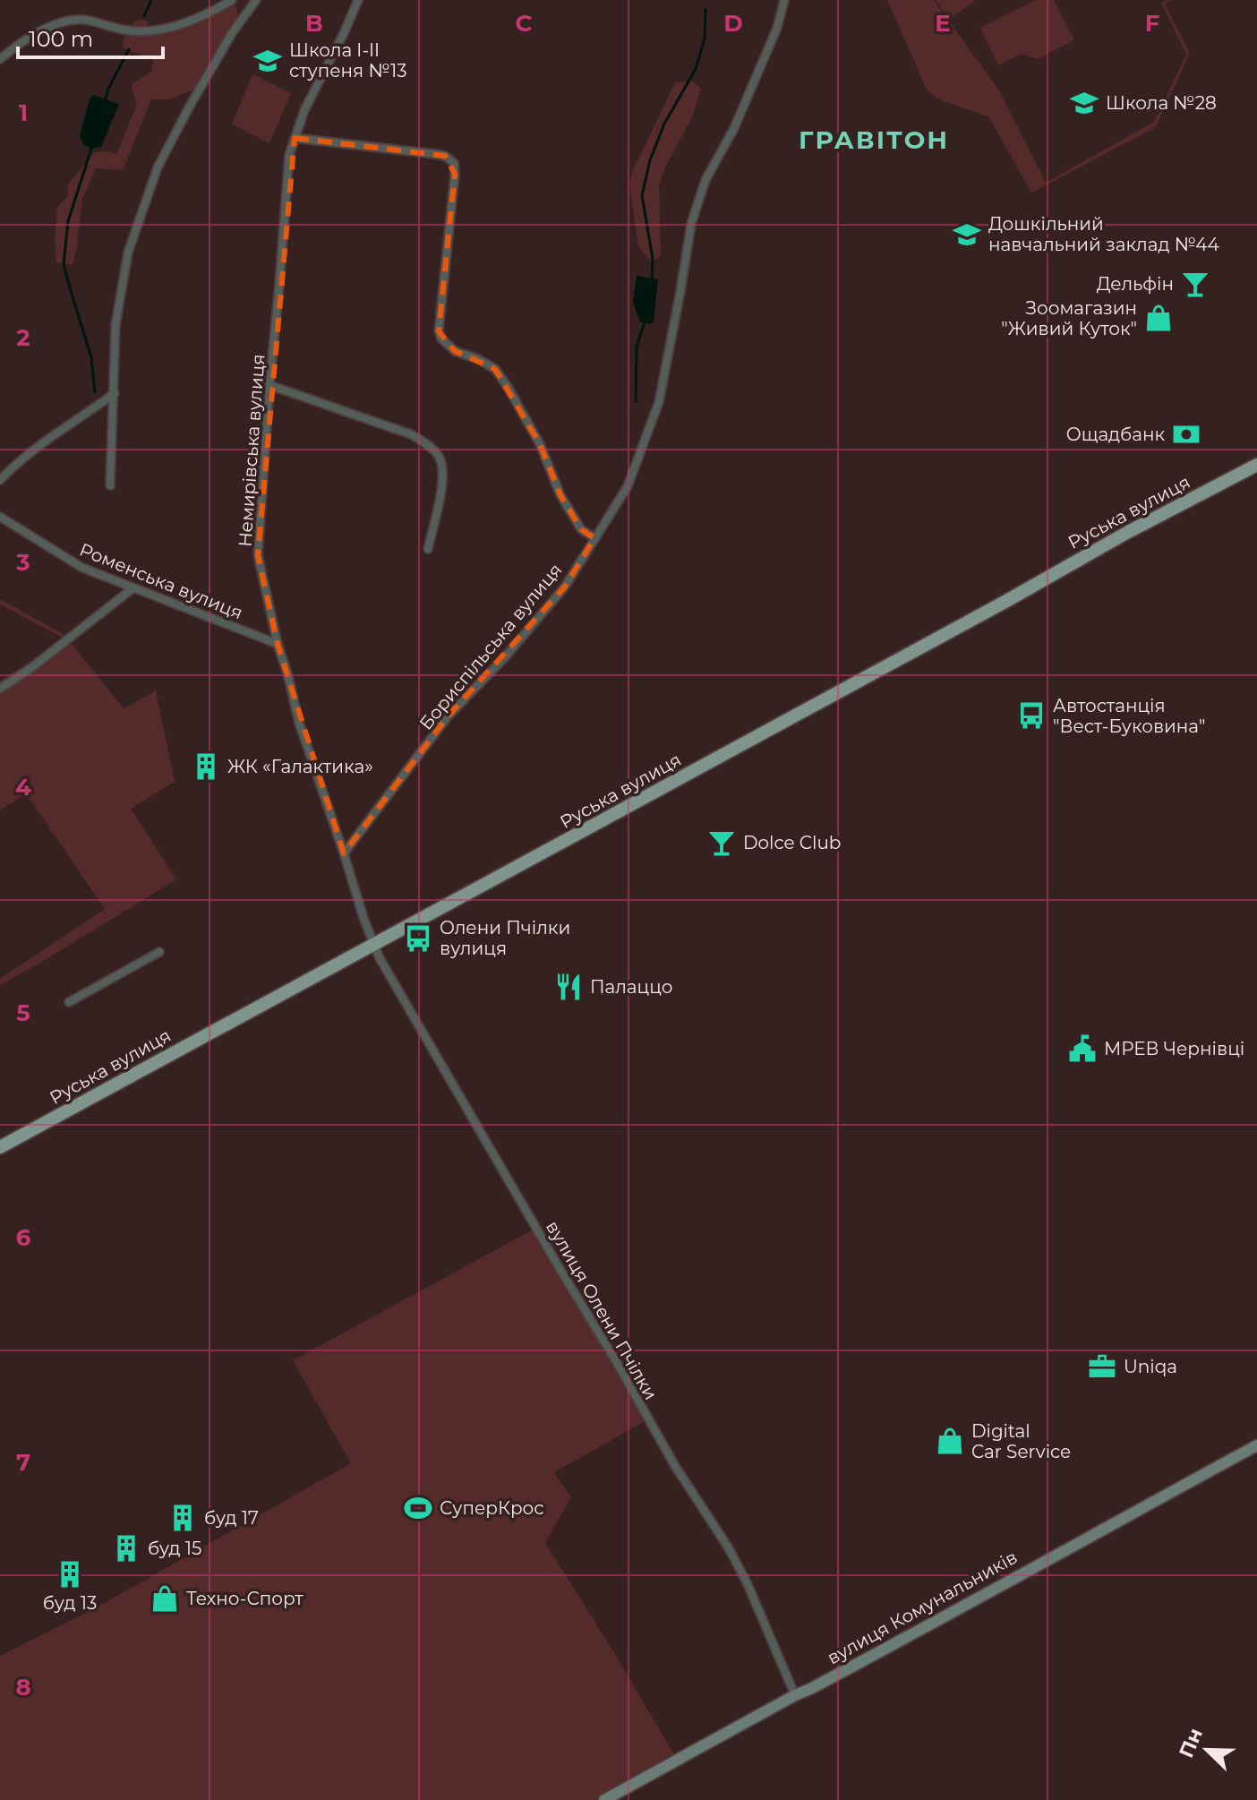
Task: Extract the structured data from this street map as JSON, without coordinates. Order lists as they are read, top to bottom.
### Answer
{
  "streets": {
    "main road": ["Руська вулиця"],
    "street": [
      "Немирівська вулиця",
      "Роменська вулиця",
      "Бориспільська вулиця",
      "вулиця Олени Пчілки",
      "вулиця Комунальників"
    ]
  },
  "crossings": [
    ["Немирівська вулиця", "Руська вулиця"],
    ["Немирівська вулиця", "Роменська вулиця"],
    ["Немирівська вулиця", "Бориспільська вулиця"],
    ["Немирівська вулиця", "вулиця Олени Пчілки"],
    ["Руська вулиця", "вулиця Олени Пчілки"],
    ["вулиця Олени Пчілки", "вулиця Комунальників"]
  ],
  "districts": ["ГРАВІТОН"],
  "places": {
    "school or university": ["Школа I-II ступеня №13", "Школа №28", "Дошкільний навчальний заклад №44"],
    "bar": ["Дельфін", "Dolce Club"],
    "shop": ["Зоомагазин \"Живий Куток\"", "Digital Car Service", "Техно-Спорт"],
    "bank": ["Ощадбанк"],
    "bus stop": ["Автостанція \"Вест-Буковина\"", "Олени Пчілки вулиця"],
    "building": [
      "ЖК «Галактика»",
      "буд 17",
      "буд 15",
      "буд 13"
    ],
    "restaurant": ["Палаццо"],
    "public building": ["МРЕВ Чернівці"],
    "office": ["Uniqa"],
    "sports": ["СуперКрос"]
  },
  "scale_bar": "100 m",
  "north": "top left",
  "grid": {
    "columns": [
      "B",
      "C",
      "D",
      "E",
      "F"
    ],
    "rows": [
      "1",
      "2",
      "3",
      "4",
      "5",
      "6",
      "7",
      "8"
    ]
  }
}
